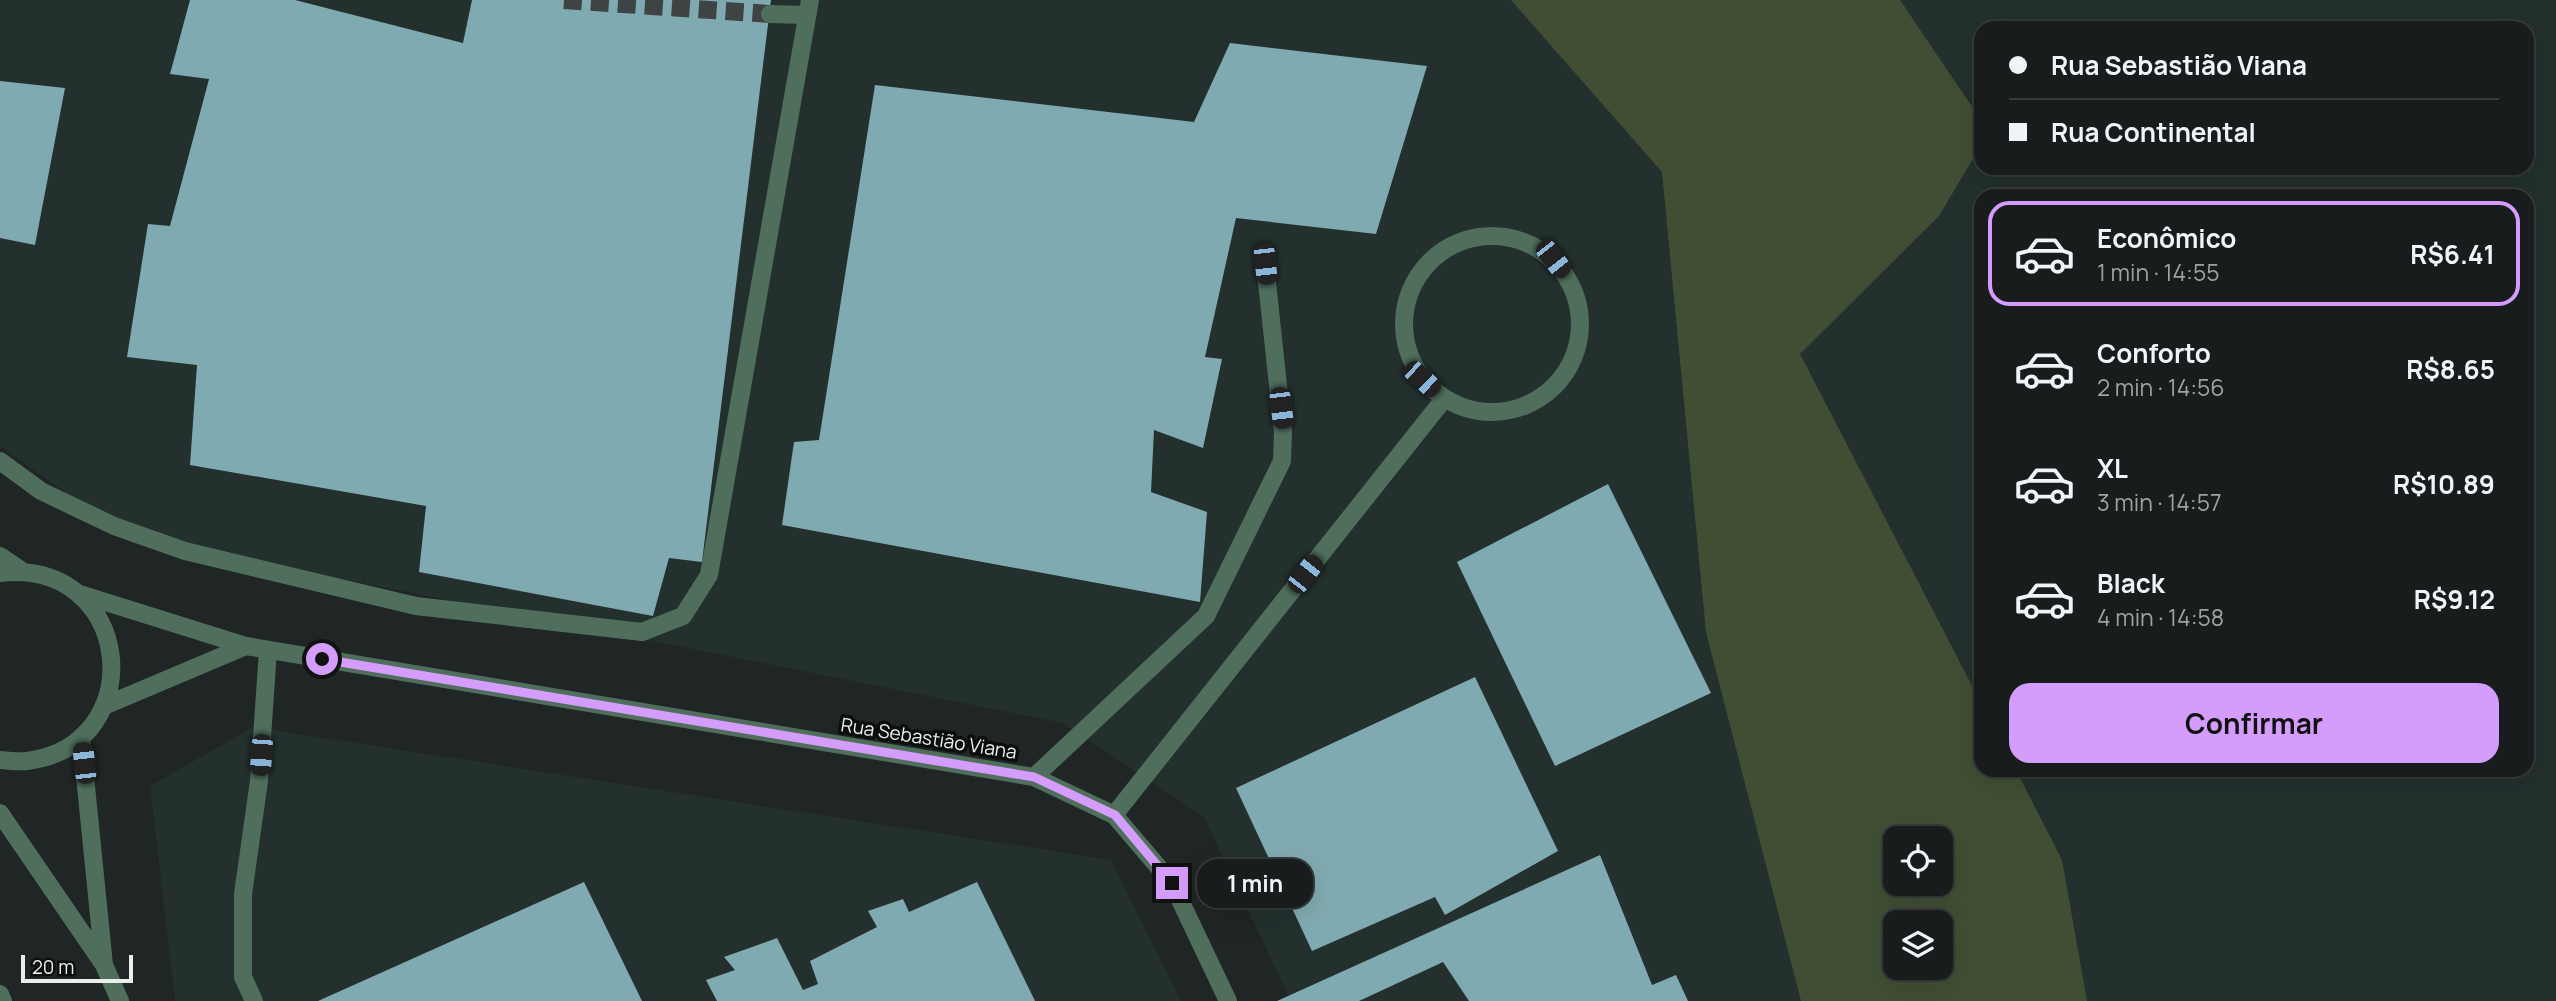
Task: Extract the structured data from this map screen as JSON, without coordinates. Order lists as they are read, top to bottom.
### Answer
{
  "streets": {
    "street": ["Rua Sebastião Viana"]
  },
  "scale_bar": "20 m",
  "page": {
    "banner": ["Rua Sebastião Viana", "Rua Continental"],
    "list": [
      {
        "name": "Econômico",
        "note": "1 min · 14:55",
        "value": "R$6.41"
      },
      {
        "name": "Conforto",
        "note": "2 min · 14:56",
        "value": "R$8.65"
      },
      {
        "name": "XL",
        "note": "3 min · 14:57",
        "value": "R$10.89"
      },
      {
        "name": "Black",
        "note": "4 min · 14:58",
        "value": "R$9.12"
      }
    ],
    "buttons": "Confirmar",
    "bubble": "1 min",
    "scale": "20 m"
  }
}
